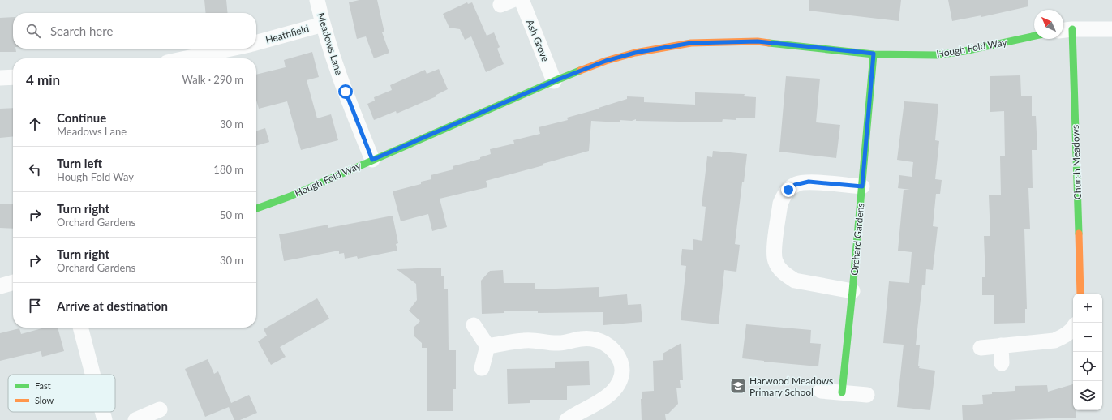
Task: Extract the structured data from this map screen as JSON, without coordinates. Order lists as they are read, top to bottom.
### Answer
{
  "streets": {
    "street": [
      "Heathfield",
      "Ash Grove",
      "Meadows Lane",
      "Hough Fold Way",
      "Church Meadows",
      "Orchard Gardens"
    ]
  },
  "crossings": [
    ["Heathfield", "Meadows Lane"],
    ["Ash Grove", "Hough Fold Way"],
    ["Meadows Lane", "Hough Fold Way"],
    ["Hough Fold Way", "Orchard Gardens"]
  ],
  "places": {
    "school or university": ["Harwood Meadows Primary School"]
  },
  "legend": ["Fast", "Slow"],
  "north": "top left",
  "page": {
    "search": "Search here",
    "heading": ["4 min", "Walk · 290 m"],
    "list": [
      ["Continue", "Meadows Lane", "30 m"],
      ["Turn left", "Hough Fold Way", "180 m"],
      ["Turn right", "Orchard Gardens", "50 m"],
      ["Turn right", "Orchard Gardens", "30 m"],
      "Arrive at destination"
    ],
    "map_buttons": ["+", "−"]
  }
}
